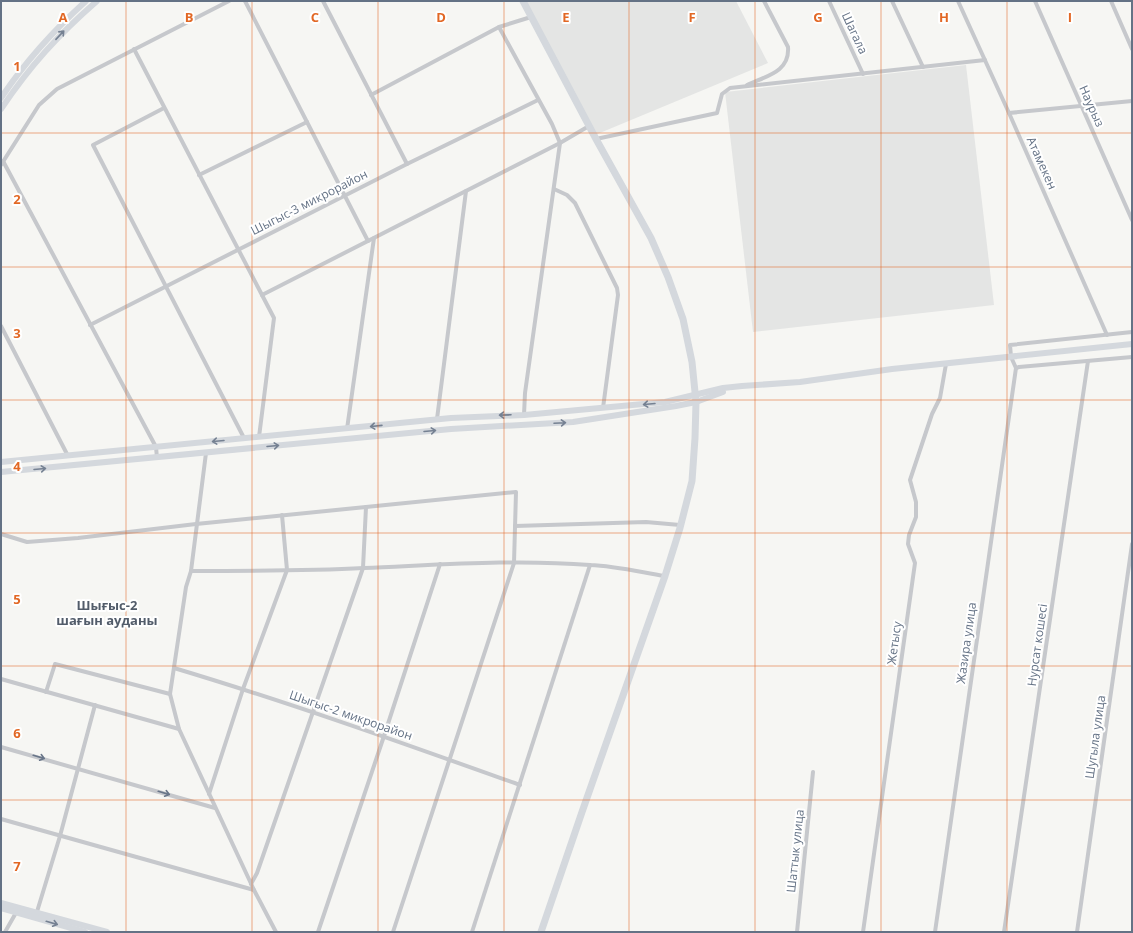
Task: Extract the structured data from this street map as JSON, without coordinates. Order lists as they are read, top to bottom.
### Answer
{
  "streets": {
    "street": [
      "Шагала",
      "Наурыз",
      "Атамекен",
      "Шыгыс-3 микрорайон",
      "Жетысу",
      "Жазира улица",
      "Нурсат кошесi",
      "Шыгыс-2 микрорайон",
      "Шугыла улица",
      "Шаттык улица"
    ]
  },
  "districts": ["Шығыс-2 шағын ауданы"],
  "grid": {
    "columns": [
      "A",
      "B",
      "C",
      "D",
      "E",
      "F",
      "G",
      "H",
      "I"
    ],
    "rows": [
      "1",
      "2",
      "3",
      "4",
      "5",
      "6",
      "7"
    ]
  }
}
